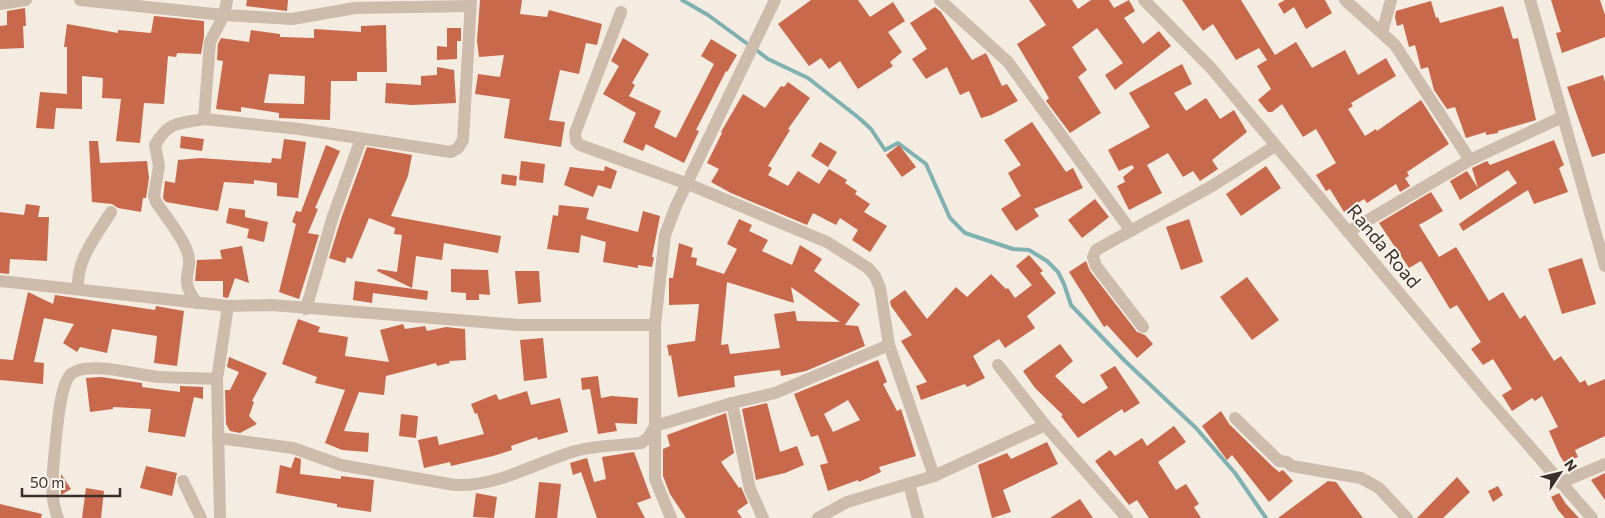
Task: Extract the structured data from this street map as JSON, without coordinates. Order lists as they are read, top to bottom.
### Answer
{
  "streets": {
    "street": ["Randa Road"]
  },
  "scale_bar": "50 m",
  "north": "top right"
}
